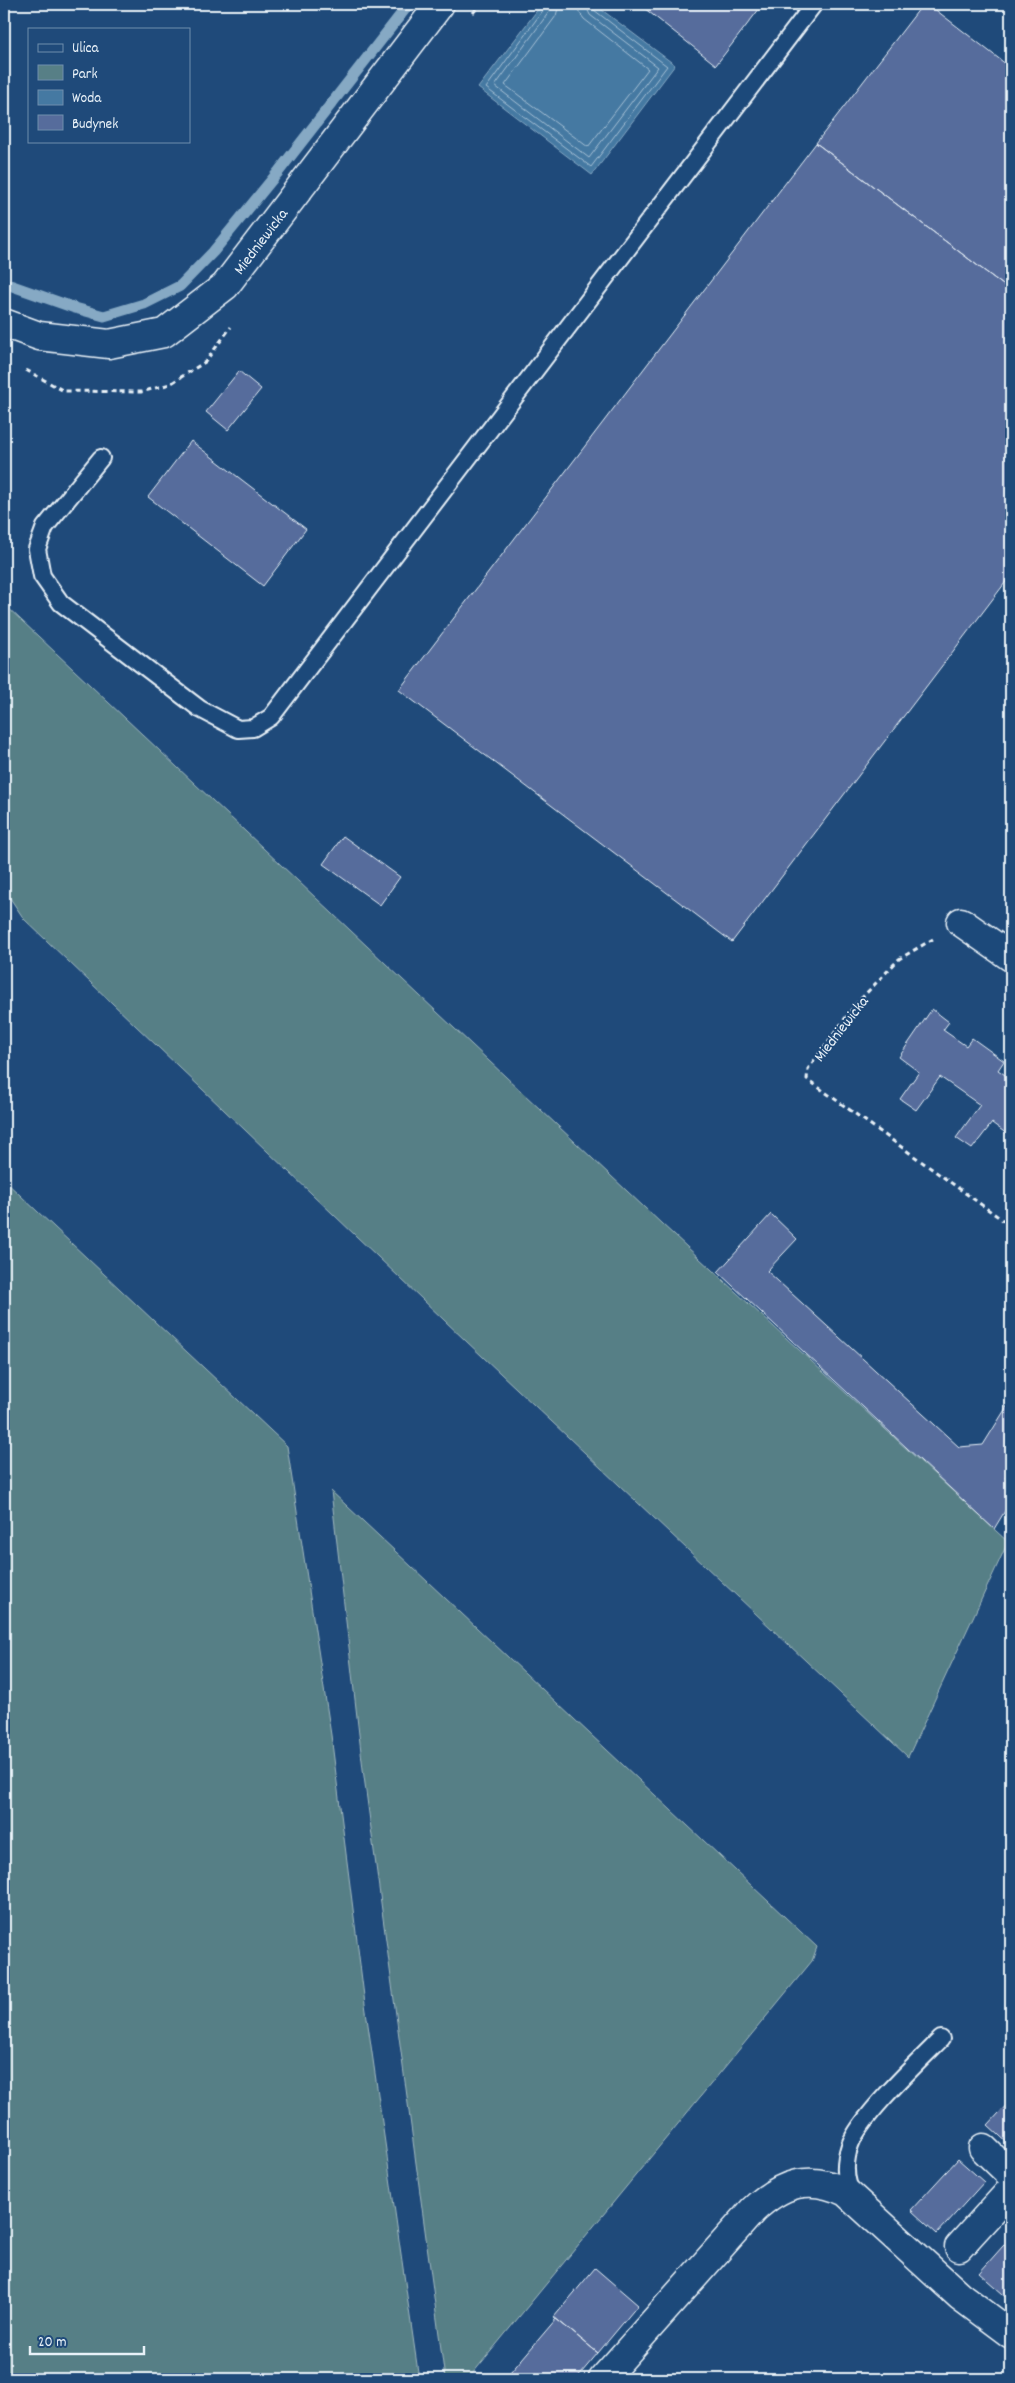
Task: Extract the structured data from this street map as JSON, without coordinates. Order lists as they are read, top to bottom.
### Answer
{
  "streets": {
    "street": ["Miedniewicka"]
  },
  "legend": [
    "Ulica",
    "Park",
    "Woda",
    "Budynek"
  ],
  "scale_bar": "20 m"
}
